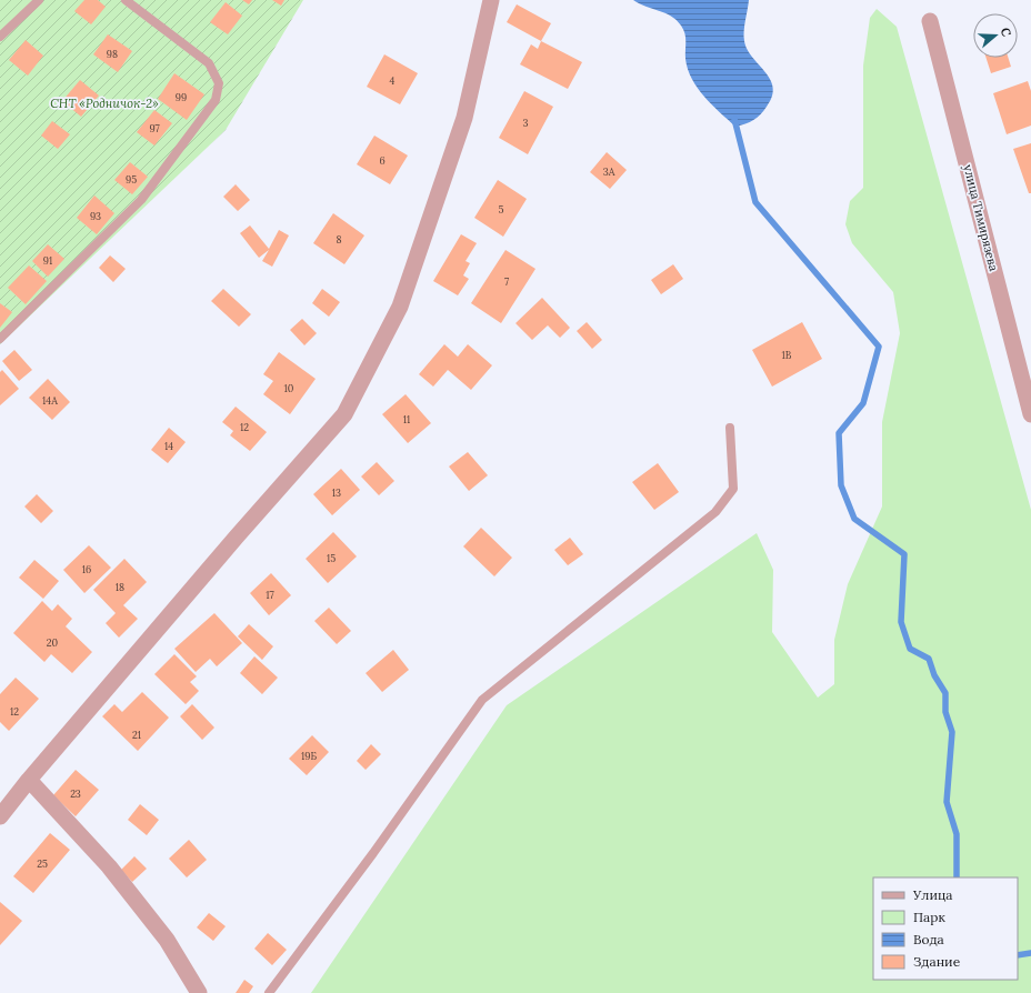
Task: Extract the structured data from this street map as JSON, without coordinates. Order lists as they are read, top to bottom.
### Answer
{
  "streets": {
    "street": ["улица Тимирязева"]
  },
  "parks": ["СНТ «Родничок-2»"],
  "house_numbers": [
    "98",
    "4",
    "99",
    "3",
    "97",
    "6",
    "3А",
    "95",
    "5",
    "93",
    "8",
    "91",
    "7",
    "1В",
    "10",
    "14А",
    "11",
    "12",
    "14",
    "13",
    "15",
    "16",
    "18",
    "17",
    "20",
    "12",
    "21",
    "19Б",
    "23",
    "25"
  ],
  "legend": [
    "Улица",
    "Парк",
    "Вода",
    "Здание"
  ],
  "north": "right"
}
